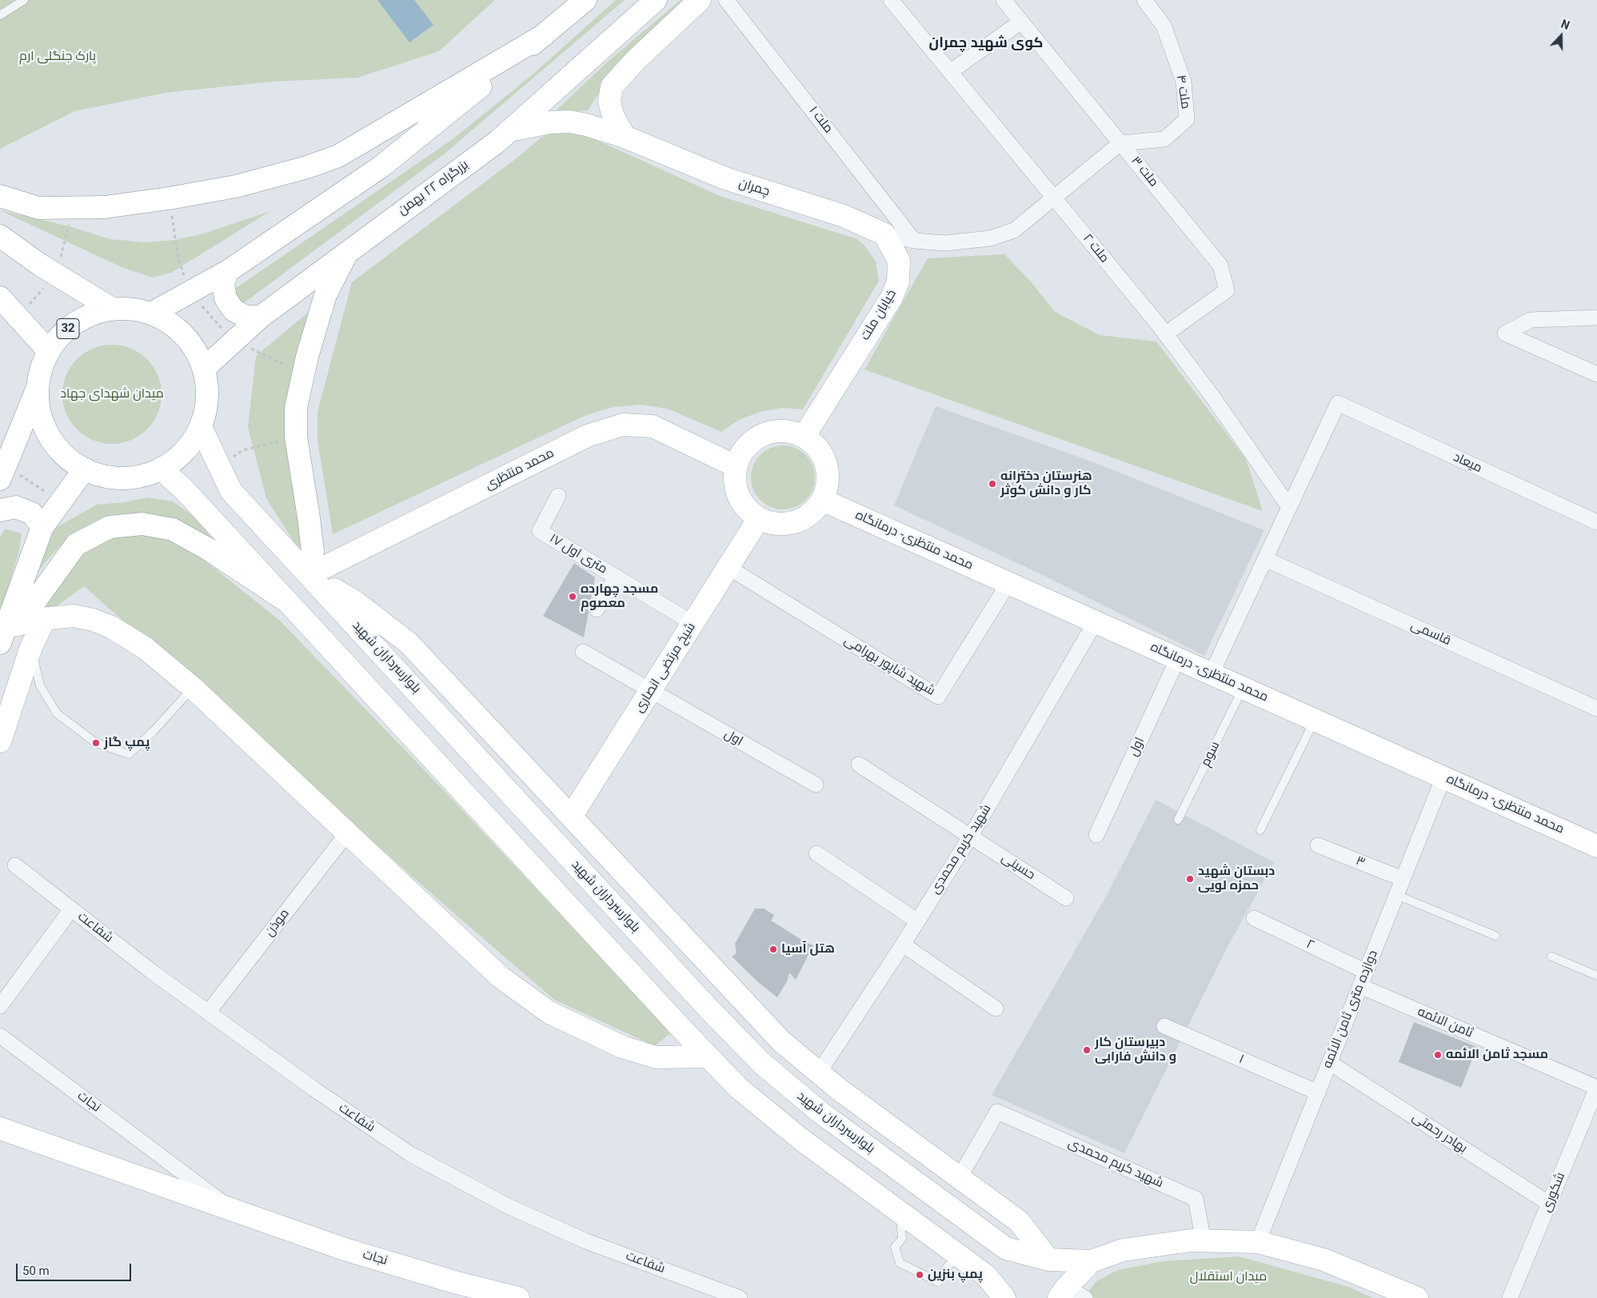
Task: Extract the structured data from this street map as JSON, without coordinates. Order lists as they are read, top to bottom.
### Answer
{
  "streets": {
    "main road": [
      "بزرگراه ۲۲ بهمن",
      "چمران",
      "خیابان ملت",
      "32",
      "محمد منتظری",
      "محمد منتظری- درمانگاه",
      "بلوارسرداران شهید",
      "شیخ مرتضی انصاری",
      "نجات"
    ],
    "street": [
      "ملت ۴",
      "ملت ۱",
      "ملت ۳",
      "ملت ۲",
      "میعاد",
      "۱۷ متری اول",
      "قاسمی",
      "شهید شاپور بهرامی",
      "اول",
      "شهید کریم محمدی",
      "۳",
      "حسینی",
      "موذن",
      "شفاعت",
      "۲",
      "دوازده متری ثامن الائمه",
      "ثامن الائمه",
      "۱",
      "بهادر رحمتی",
      "شکوری"
    ],
    "lane": ["سوم"]
  },
  "crossings": [
    ["ملت ۴", "ملت ۳"],
    ["ملت ۳", "ملت ۲"],
    ["بزرگراه ۲۲ بهمن", "چمران"],
    ["بزرگراه ۲۲ بهمن", "32"],
    ["چمران", "خیابان ملت"],
    ["ملت ۲", "میعاد"],
    ["خیابان ملت", "محمد منتظری"],
    ["خیابان ملت", "محمد منتظری- درمانگاه"],
    ["خیابان ملت", "شیخ مرتضی انصاری"],
    ["32", "بلوارسرداران شهید"],
    ["محمد منتظری", "محمد منتظری- درمانگاه"],
    ["محمد منتظری", "بلوارسرداران شهید"],
    ["محمد منتظری", "شیخ مرتضی انصاری"],
    ["محمد منتظری- درمانگاه", "شهید شاپور بهرامی"],
    ["محمد منتظری- درمانگاه", "شیخ مرتضی انصاری"],
    ["محمد منتظری- درمانگاه", "اول"],
    ["محمد منتظری- درمانگاه", "سوم"],
    ["محمد منتظری- درمانگاه", "شهید کریم محمدی"],
    ["محمد منتظری- درمانگاه", "دوازده متری ثامن الائمه"],
    ["۱۷ متری اول", "شیخ مرتضی انصاری"],
    ["شهید شاپور بهرامی", "شیخ مرتضی انصاری"],
    ["شیخ مرتضی انصاری", "اول"],
    ["شهید کریم محمدی", "حسینی"],
    ["۳", "دوازده متری ثامن الائمه"],
    ["موذن", "شفاعت"],
    ["۲", "دوازده متری ثامن الائمه"],
    ["دوازده متری ثامن الائمه", "ثامن الائمه"],
    ["دوازده متری ثامن الائمه", "۱"],
    ["دوازده متری ثامن الائمه", "بهادر رحمتی"],
    ["ثامن الائمه", "شکوری"],
    ["بهادر رحمتی", "شکوری"]
  ],
  "districts": ["کوی شهید چمران"],
  "parks": ["پارک جنگلی ارم", "میدان شهدای جهاد", "میدان استقلال"],
  "places": [
    "هنرستان دخترانه کار و دانش کوثر",
    "مسجد چهارده معصوم",
    "پمپ گاز",
    "دبستان شهید حمزه لویی",
    "هتل آسیا",
    "دبیرستان کار و دانش فارابی",
    "مسجد ثامن الائمه",
    "پمپ بنزین"
  ],
  "scale_bar": "50 m",
  "north": "top"
}
